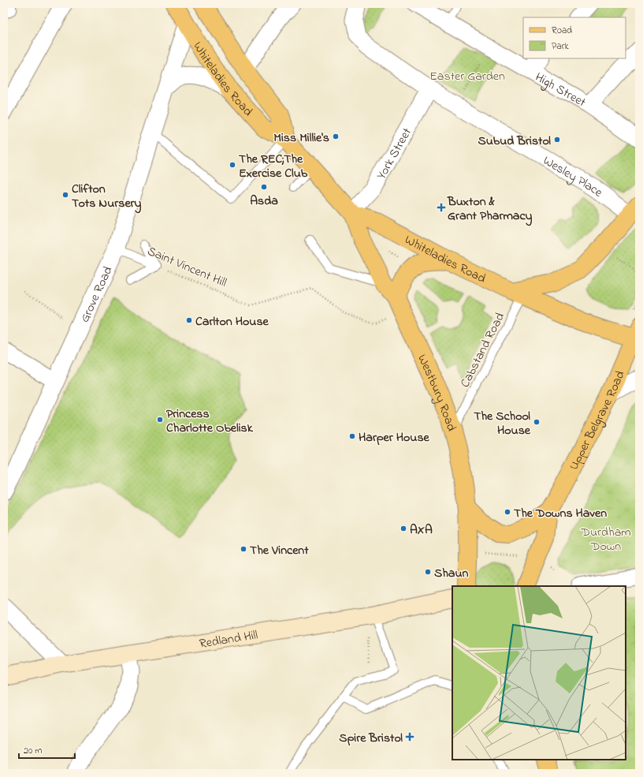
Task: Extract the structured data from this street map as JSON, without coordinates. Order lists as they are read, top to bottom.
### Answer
{
  "streets": {
    "main road": [
      "Whiteladies Road",
      "Westbury Road",
      "Upper Belgrave Road",
      "Redland Hill"
    ],
    "street": [
      "High Street",
      "York Street",
      "Wesley Place",
      "Grove Road"
    ],
    "lane": ["Saint Vincent Hill", "Cabstand Road"]
  },
  "crossings": [
    ["Whiteladies Road", "York Street"],
    ["Whiteladies Road", "Grove Road"],
    ["Whiteladies Road", "Cabstand Road"],
    ["Whiteladies Road", "Westbury Road"],
    ["Whiteladies Road", "Upper Belgrave Road"],
    ["York Street", "Wesley Place"],
    ["York Street", "Westbury Road"],
    ["Saint Vincent Hill", "Grove Road"],
    ["Cabstand Road", "Westbury Road"],
    ["Westbury Road", "Upper Belgrave Road"]
  ],
  "parks": ["Easter Garden", "Durdham Down"],
  "places": {
    "other": [
      "Miss Millie's",
      "Subud Bristol",
      "The REC;The Exercise Club",
      "Asda",
      "Clifton Tots Nursery",
      "Carlton House",
      "Princess Charlotte Obelisk",
      "The School House",
      "Harper House",
      "The Downs Haven",
      "AXA",
      "The Vincent",
      "Shaun"
    ],
    "health": ["Buxton & Grant Pharmacy", "Spire Bristol"]
  },
  "legend": ["Road", "Park"],
  "scale_bar": "20 m"
}
